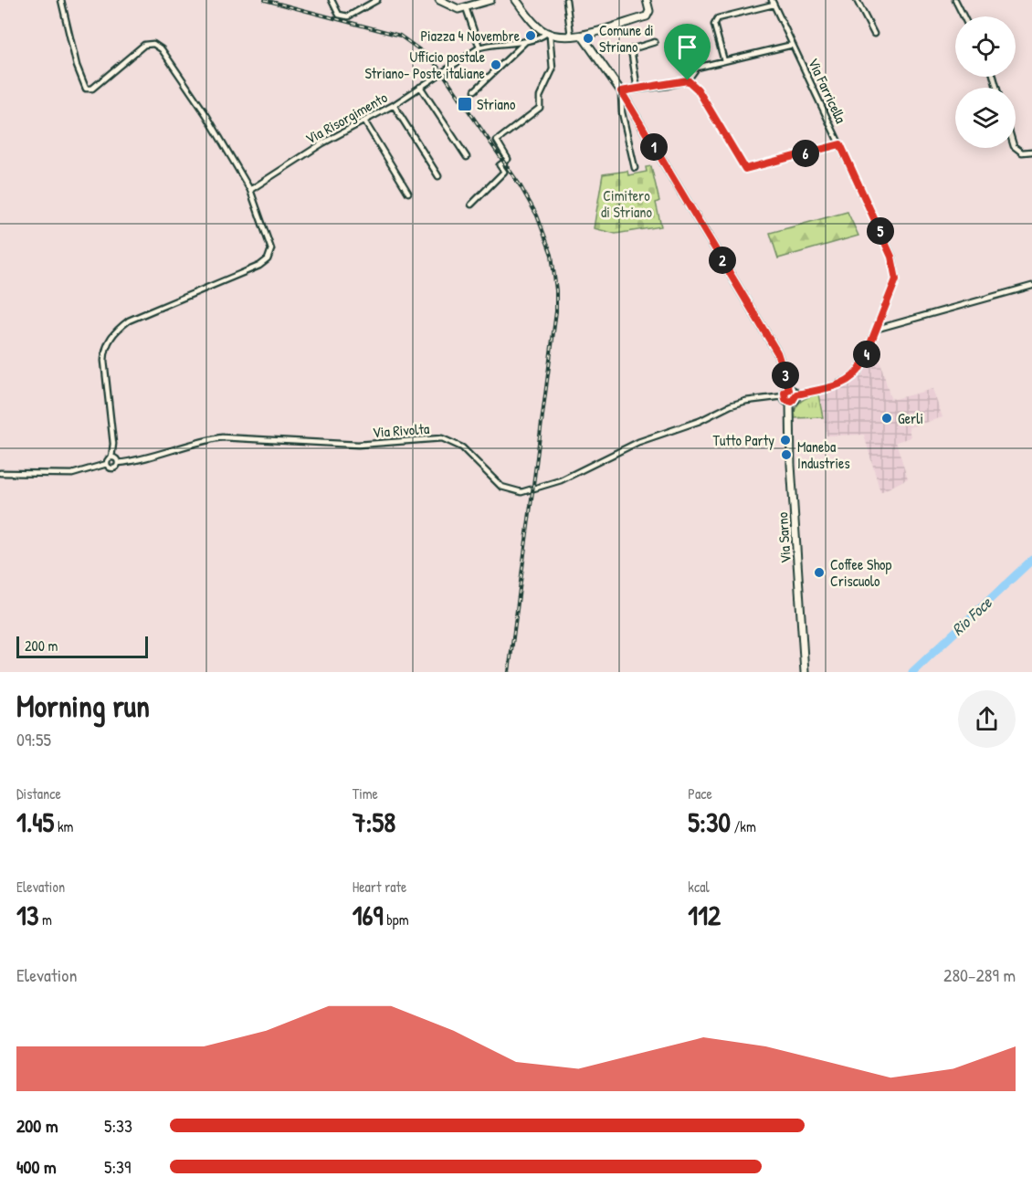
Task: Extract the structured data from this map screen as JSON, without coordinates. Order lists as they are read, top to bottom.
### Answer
{
  "streets": {
    "main road": ["Via Risorgimento", "Via Sarno"],
    "street": ["Via Farricella", "Via Rivolta"]
  },
  "water": ["Rio Foce"],
  "parks": ["Cimitero di Striano"],
  "places": {
    "other": [
      "Piazza 4 Novembre",
      "Comune di Striano",
      "Ufficio postale Striano- Poste italiane",
      "Gerli",
      "Tutto Party",
      "Maneba Industries",
      "Coffee Shop Criscuolo"
    ],
    "transit": ["Striano"]
  },
  "scale_bar": "200 m",
  "page": {
    "pins": [
      "1",
      "6",
      "5",
      "2",
      "4",
      "3"
    ],
    "scale": "200 m",
    "heading": ["Morning run", "09:55"],
    "stats": [
      ["Distance", "1.45 km"],
      ["Time", "7:58"],
      ["Pace", "5:30 /km"],
      ["Elevation", "13 m"],
      ["Heart rate", "169 bpm"],
      ["kcal", "112"]
    ],
    "chart": ["Elevation", "280–289 m"],
    "list": [
      {
        "name": "200 m",
        "note": "5:33"
      },
      {
        "name": "400 m",
        "note": "5:39"
      }
    ]
  }
}
